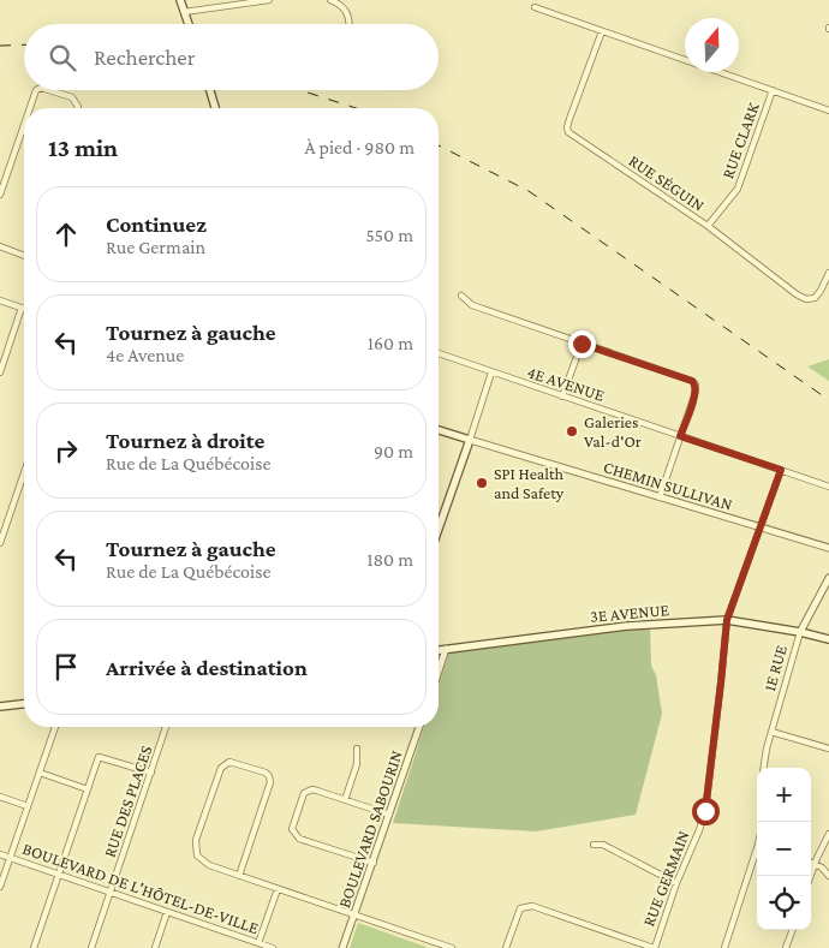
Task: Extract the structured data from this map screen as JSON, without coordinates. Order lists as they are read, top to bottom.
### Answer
{
  "streets": {
    "main road": ["CHEMIN SULLIVAN", "3E AVENUE"],
    "street": [
      "RUE CLARK",
      "RUE SÉGUIN",
      "4E AVENUE",
      "1E RUE",
      "RUE DES PLACES",
      "BOULEVARD SABOURIN",
      "RUE GERMAIN",
      "BOULEVARD DE L'HÔTEL-DE-VILLE"
    ]
  },
  "crossings": [
    ["RUE CLARK", "RUE SÉGUIN"],
    ["4E AVENUE", "RUE GERMAIN"],
    ["CHEMIN SULLIVAN", "RUE GERMAIN"],
    ["3E AVENUE", "1E RUE"],
    ["3E AVENUE", "RUE GERMAIN"],
    ["RUE DES PLACES", "BOULEVARD DE L'HÔTEL-DE-VILLE"]
  ],
  "places": ["Galeries Val-d'Or", "SPI Health and Safety"],
  "north": "top",
  "page": {
    "search": "Rechercher",
    "heading": ["13 min", "À pied · 980 m"],
    "list": [
      ["Continuez", "Rue Germain", "550 m"],
      ["Tournez à gauche", "4e Avenue", "160 m"],
      ["Tournez à droite", "Rue de La Québécoise", "90 m"],
      ["Tournez à gauche", "Rue de La Québécoise", "180 m"],
      "Arrivée à destination"
    ],
    "map_buttons": ["+", "−"]
  }
}
